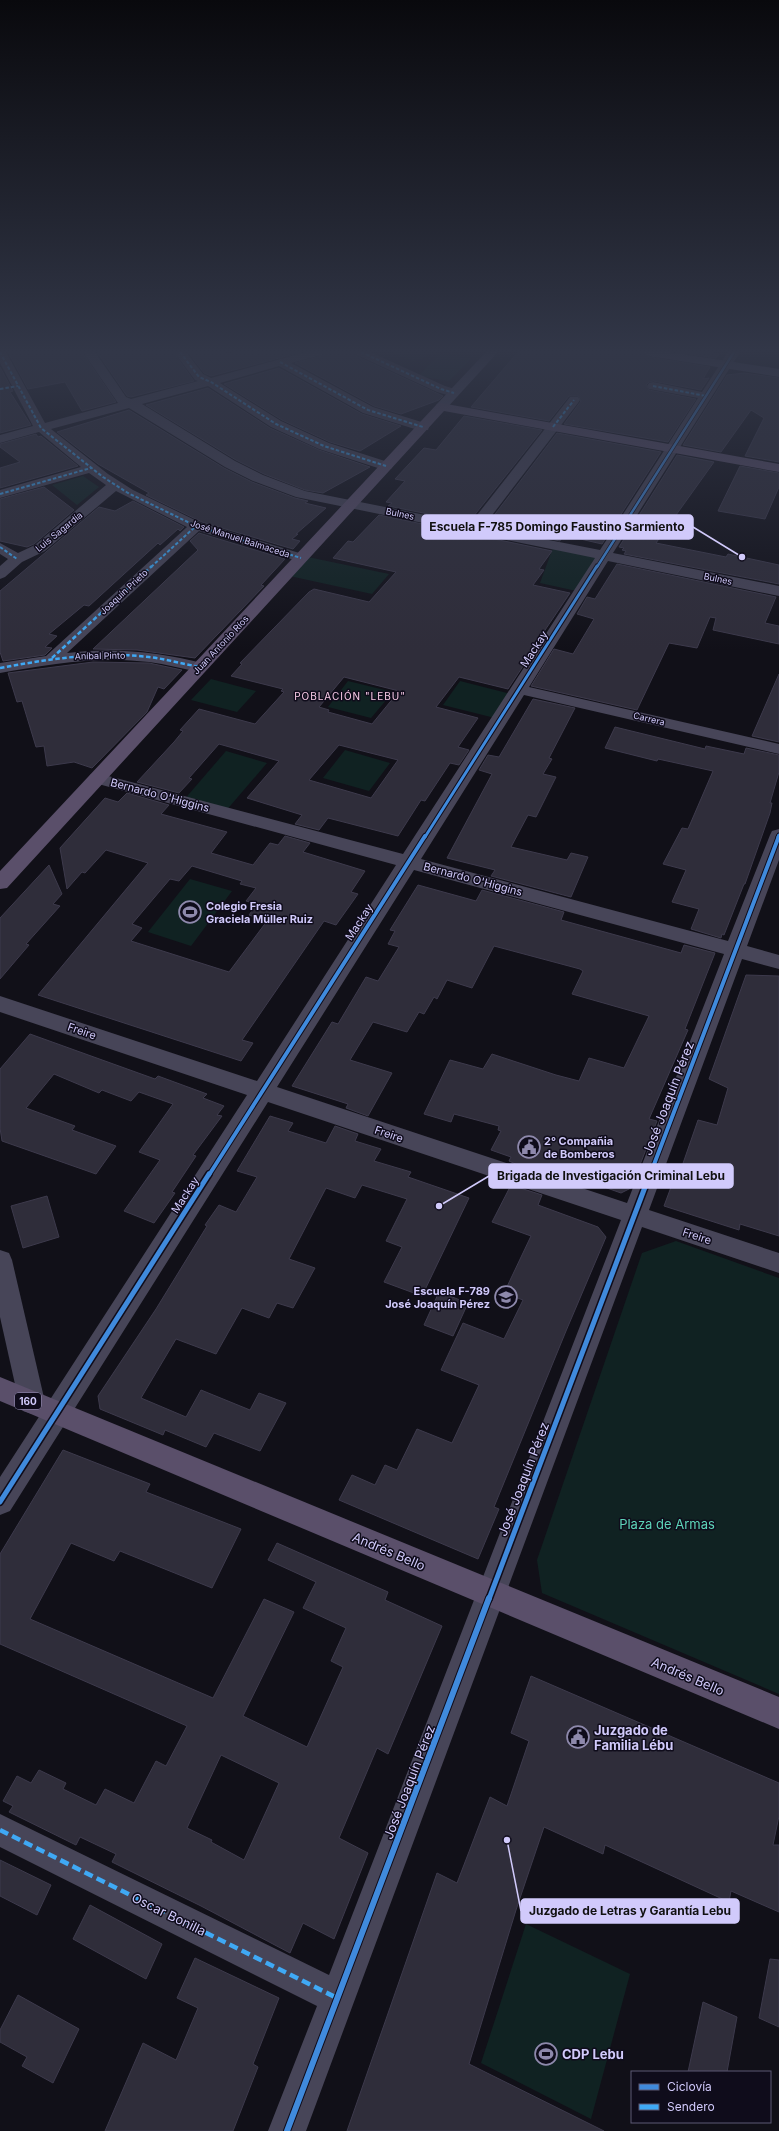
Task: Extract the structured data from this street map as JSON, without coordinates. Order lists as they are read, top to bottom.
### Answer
{
  "streets": {
    "main road": ["Juan Antonio Ríos", "160", "Andrés Bello"],
    "street": [
      "Bulnes",
      "Luis Sagardía",
      "José Manuel Balmaceda",
      "Joaquín Prieto",
      "Mackay",
      "Aníbal Pinto",
      "Carrera",
      "Bernardo O'Higgins",
      "Freire",
      "José Joaquín Pérez",
      "Oscar Bonilla"
    ]
  },
  "crossings": [
    ["Bulnes", "Juan Antonio Ríos"],
    ["Bulnes", "Mackay"],
    ["Luis Sagardía", "José Manuel Balmaceda"],
    ["José Manuel Balmaceda", "Joaquín Prieto"],
    ["José Manuel Balmaceda", "Juan Antonio Ríos"],
    ["Joaquín Prieto", "Aníbal Pinto"],
    ["Juan Antonio Ríos", "Aníbal Pinto"],
    ["Juan Antonio Ríos", "Bernardo O'Higgins"],
    ["Mackay", "Carrera"],
    ["Mackay", "Bernardo O'Higgins"],
    ["Mackay", "Freire"],
    ["Mackay", "Andrés Bello"],
    ["Bernardo O'Higgins", "José Joaquín Pérez"],
    ["Freire", "José Joaquín Pérez"],
    ["José Joaquín Pérez", "Andrés Bello"],
    ["José Joaquín Pérez", "Oscar Bonilla"]
  ],
  "districts": ["POBLACIÓN \"LEBU\""],
  "parks": ["Plaza de Armas"],
  "places": {
    "other": ["Escuela F-785 Domingo Faustino Sarmiento", "Brigada de Investigación Criminal Lebu", "Juzgado de Letras y Garantía Lebu"],
    "sports": ["Colegio Fresia Graciela Müller Ruiz", "CDP Lebu"],
    "public building": ["2° Compañia de Bomberos", "Juzgado de Familia Lébu"],
    "school or university": ["Escuela F-789 José Joaquín Pérez"]
  },
  "legend": ["Ciclovía", "Sendero"]
}
